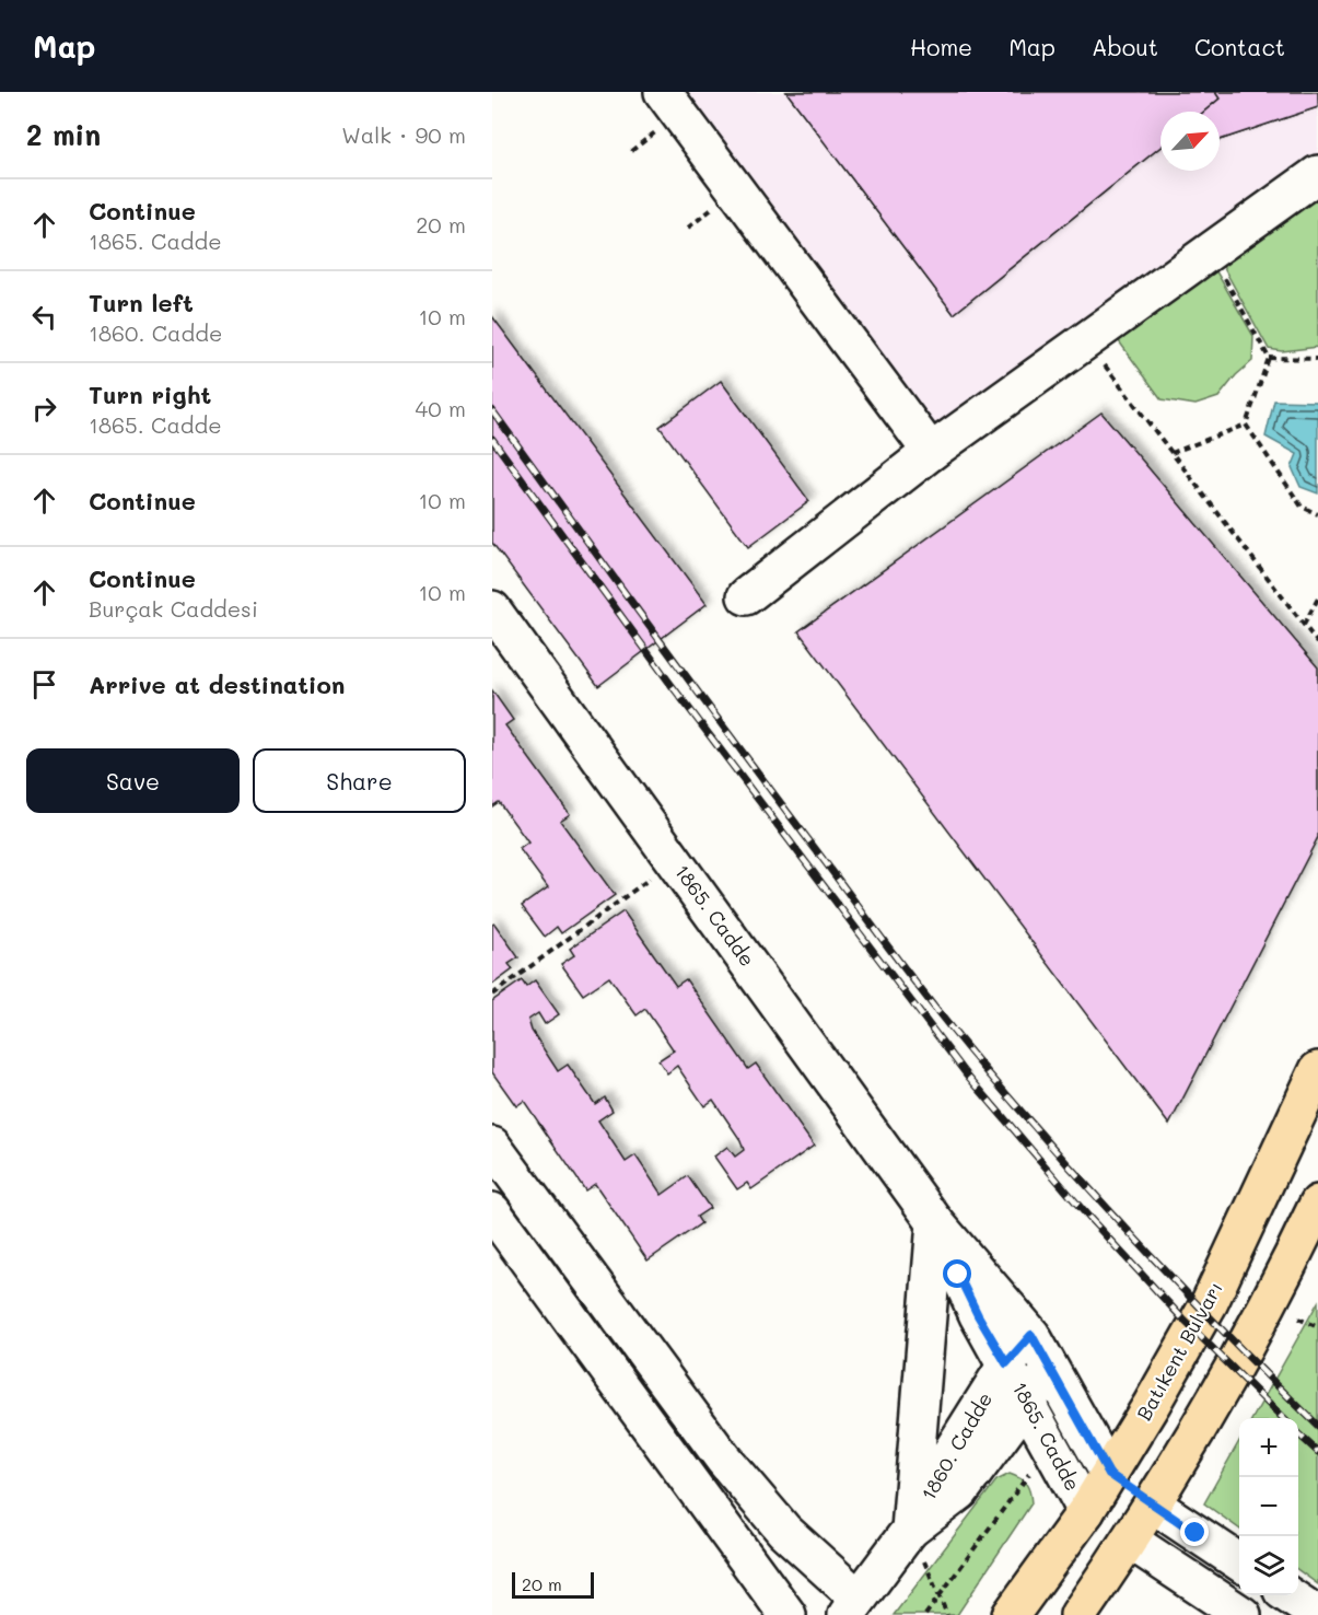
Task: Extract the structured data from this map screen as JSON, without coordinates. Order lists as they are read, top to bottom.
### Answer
{
  "streets": {
    "main road": ["Batıkent Bulvarı"],
    "street": ["1865. Cadde", "1860. Cadde"]
  },
  "crossings": [
    ["1865. Cadde", "Batıkent Bulvarı"],
    ["1865. Cadde", "1860. Cadde"]
  ],
  "scale_bar": "20 m",
  "north": "top right",
  "page": {
    "header": "Map",
    "nav": [
      "Home",
      "Map",
      "About",
      "Contact"
    ],
    "heading": ["2 min", "Walk · 90 m"],
    "list": [
      ["Continue", "1865. Cadde", "20 m"],
      ["Turn left", "1860. Cadde", "10 m"],
      ["Turn right", "1865. Cadde", "40 m"],
      ["Continue", "10 m"],
      ["Continue", "Burçak Caddesi", "10 m"],
      "Arrive at destination"
    ],
    "buttons": ["Save", "Share"],
    "map_buttons": ["+", "−"],
    "scale": "20 m"
  }
}
